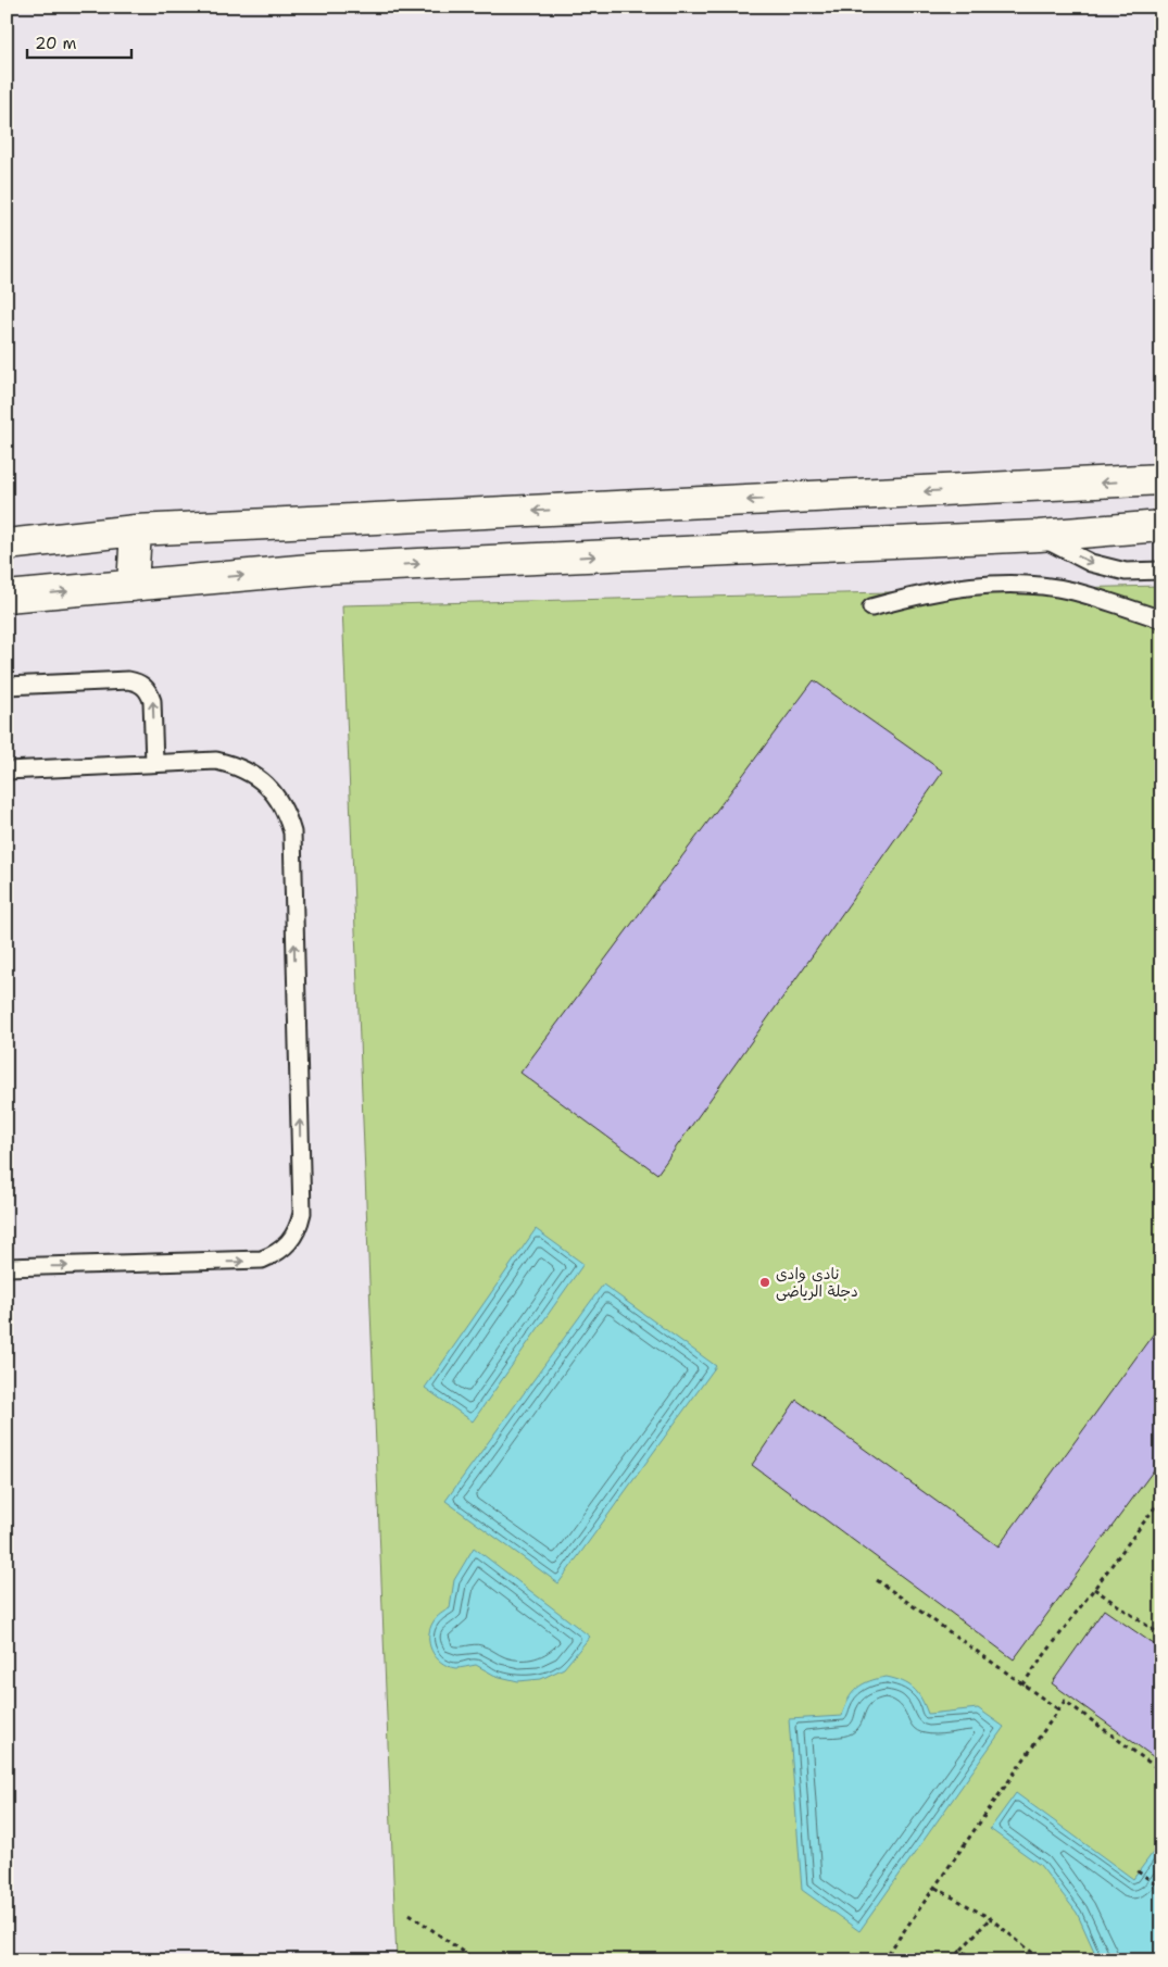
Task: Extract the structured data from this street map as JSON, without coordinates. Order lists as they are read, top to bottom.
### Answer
{
  "places": ["نادي وادى دجلة الرياضى"],
  "scale_bar": "20 m"
}
